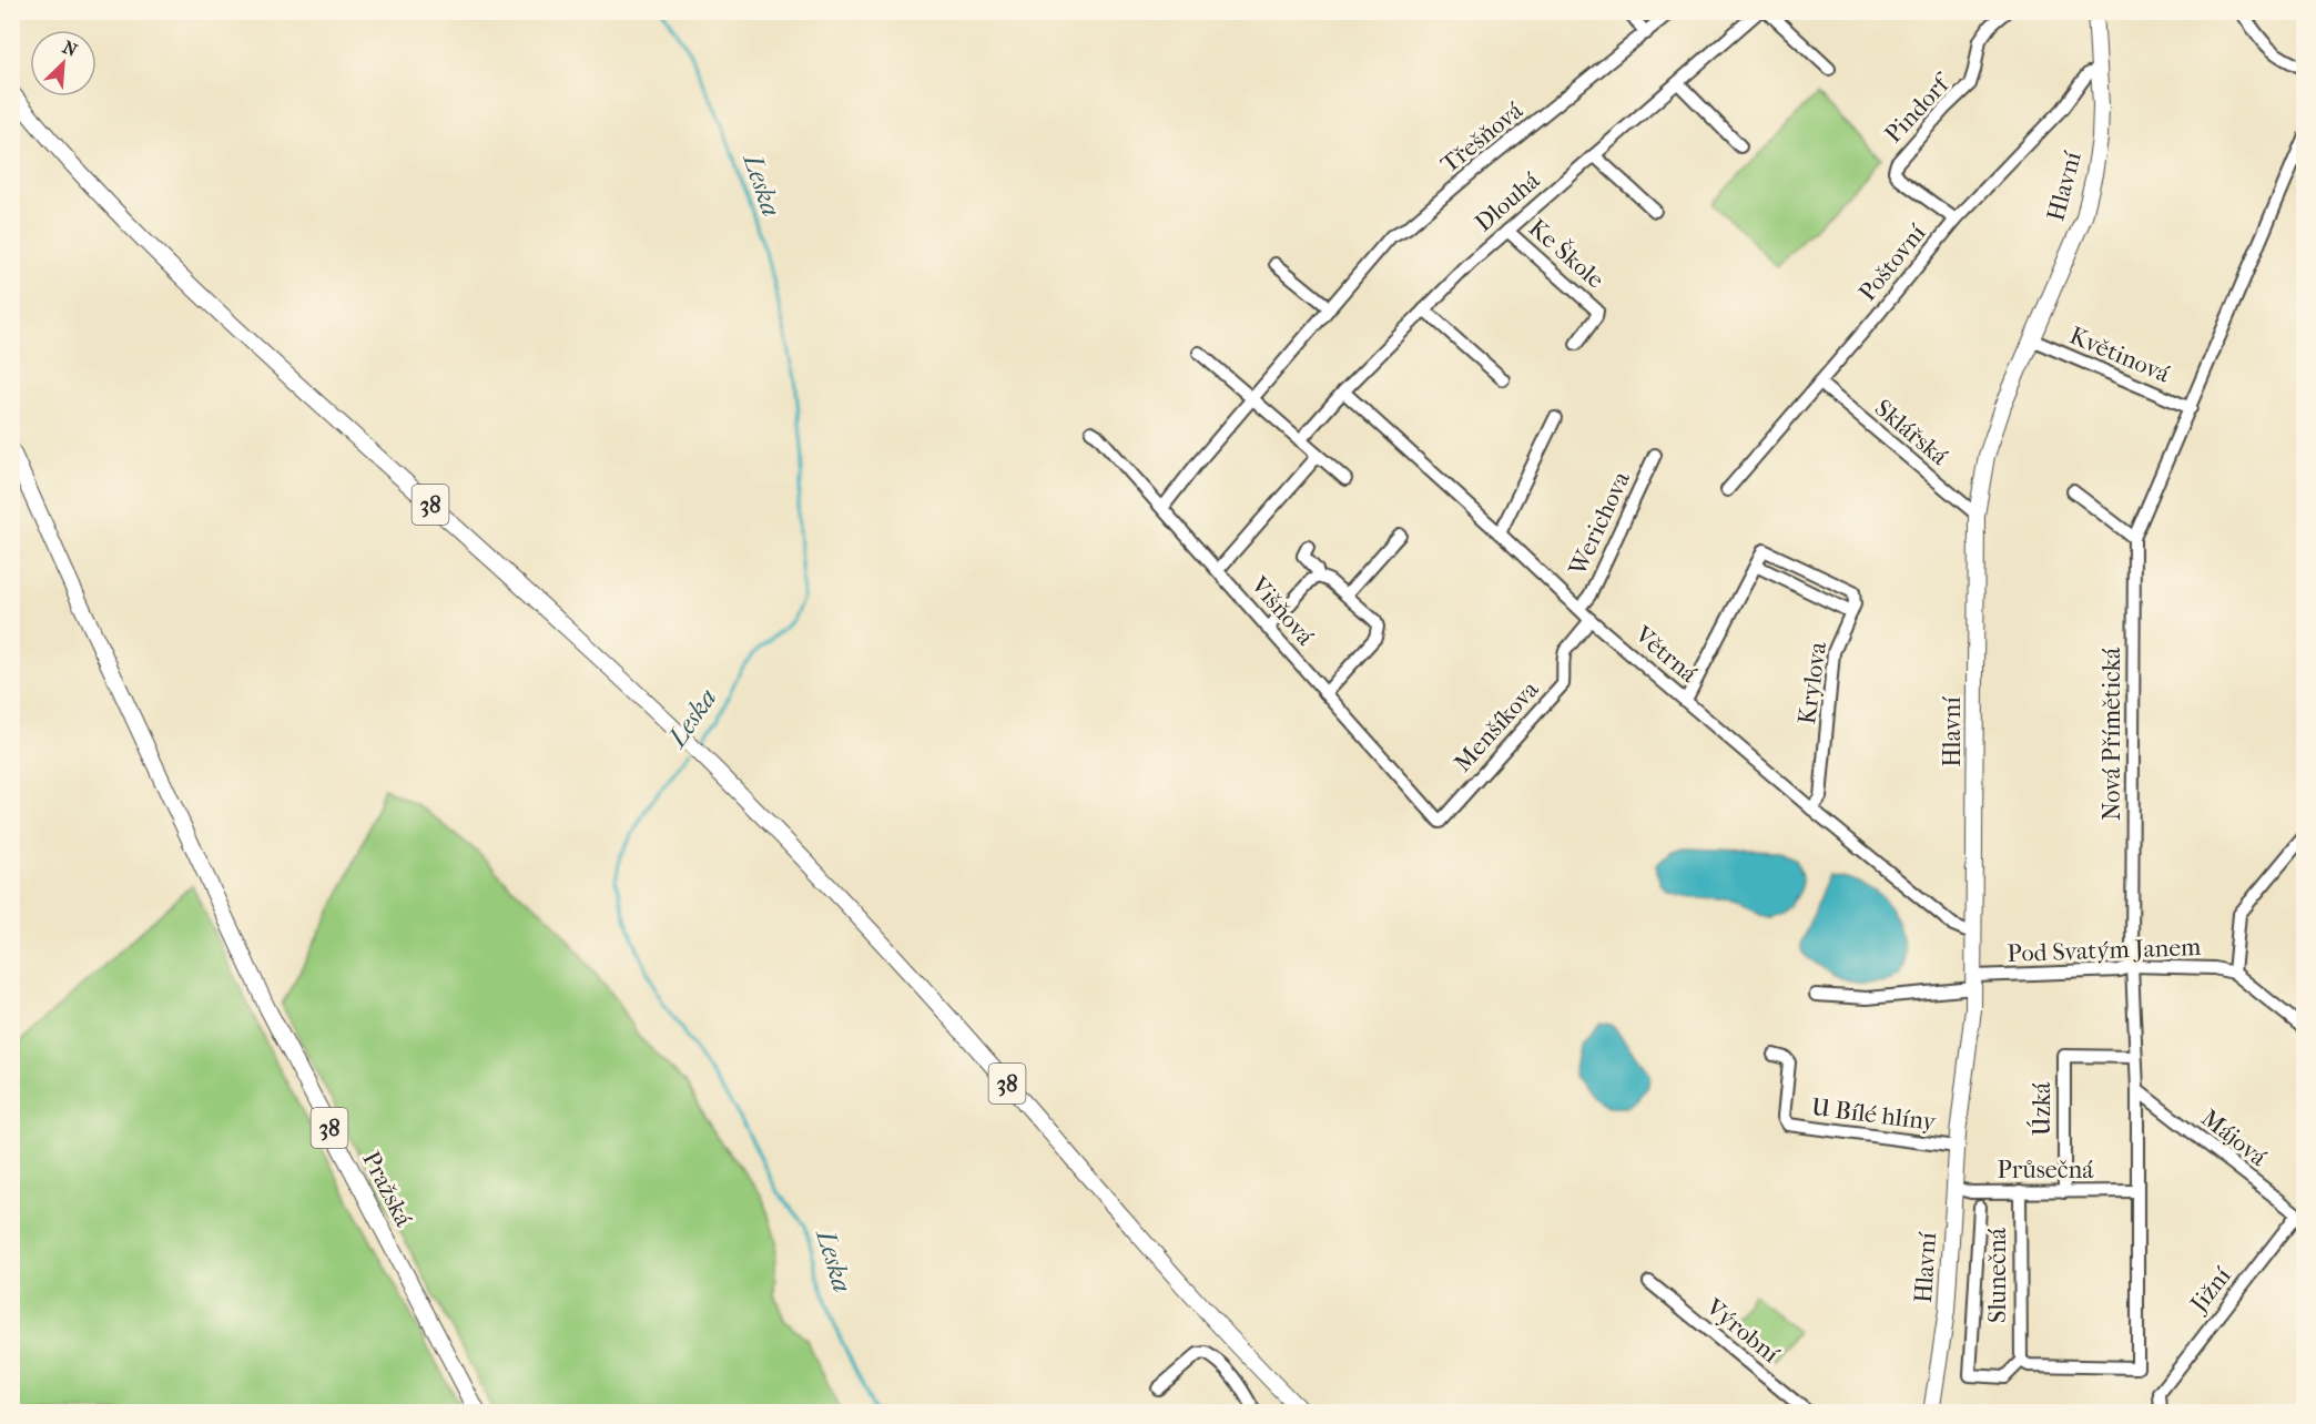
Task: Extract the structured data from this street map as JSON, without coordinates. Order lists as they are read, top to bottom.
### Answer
{
  "streets": {
    "main road": ["Hlavní", "38", "Pražská"],
    "street": [
      "Pindorf",
      "Třešňová",
      "Dlouhá",
      "Ke Škole",
      "Poštovní",
      "Květinová",
      "Sklářská",
      "Werichova",
      "Višňová",
      "Větrná",
      "Krylova",
      "Menšíkova",
      "Nová Přímětická",
      "Pod Svatým Janem",
      "Úzká",
      "U Bílé hlíny",
      "Májová",
      "Průsečná",
      "Slunečná",
      "Jižní",
      "Výrobní"
    ]
  },
  "crossings": [
    ["Pindorf", "Poštovní"],
    ["Třešňová", "Višňová"],
    ["Hlavní", "Poštovní"],
    ["Hlavní", "Květinová"],
    ["Hlavní", "Sklářská"],
    ["Hlavní", "Větrná"],
    ["Hlavní", "Pod Svatým Janem"],
    ["Hlavní", "U Bílé hlíny"],
    ["Hlavní", "Průsečná"],
    ["Dlouhá", "Ke Škole"],
    ["Dlouhá", "Větrná"],
    ["Poštovní", "Sklářská"],
    ["Květinová", "Nová Přímětická"],
    ["Werichova", "Větrná"],
    ["Višňová", "Menšíkova"],
    ["Větrná", "Krylova"],
    ["Větrná", "Menšíkova"],
    ["Nová Přímětická", "Pod Svatým Janem"],
    ["Nová Přímětická", "Úzká"],
    ["Nová Přímětická", "Májová"],
    ["Nová Přímětická", "Průsečná"],
    ["Nová Přímětická", "Slunečná"],
    ["Úzká", "Průsečná"],
    ["Májová", "Jižní"],
    ["Průsečná", "Slunečná"]
  ],
  "water": ["Leska"],
  "north": "top right"
}
